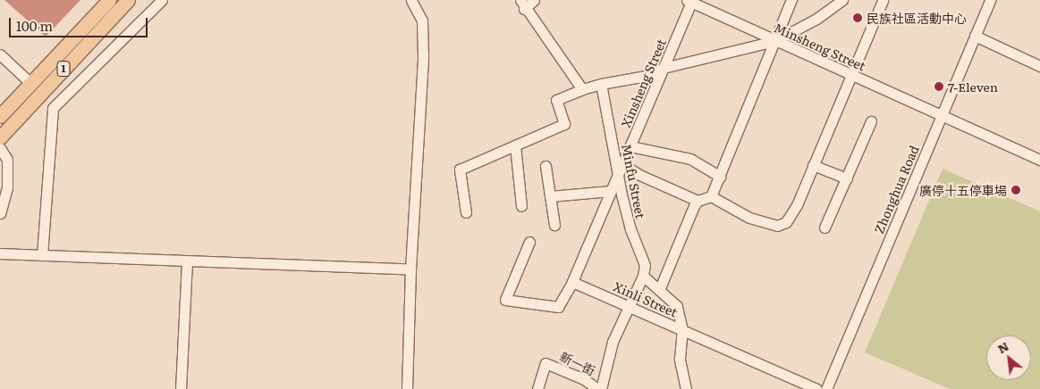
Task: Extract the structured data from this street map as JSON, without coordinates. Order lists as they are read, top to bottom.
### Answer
{
  "streets": {
    "main road": ["1"],
    "street": [
      "Minsheng Street",
      "Xinsheng Street",
      "Minfu Street",
      "Zhonghua Road",
      "Xinli Street",
      "新一街"
    ]
  },
  "crossings": [
    ["Minsheng Street", "Xinsheng Street"],
    ["Minsheng Street", "Zhonghua Road"],
    ["Xinsheng Street", "Minfu Street"]
  ],
  "places": ["民族社區活動中心", "7-Eleven", "廣停十五停車場"],
  "scale_bar": "100 m",
  "north": "top left"
}
